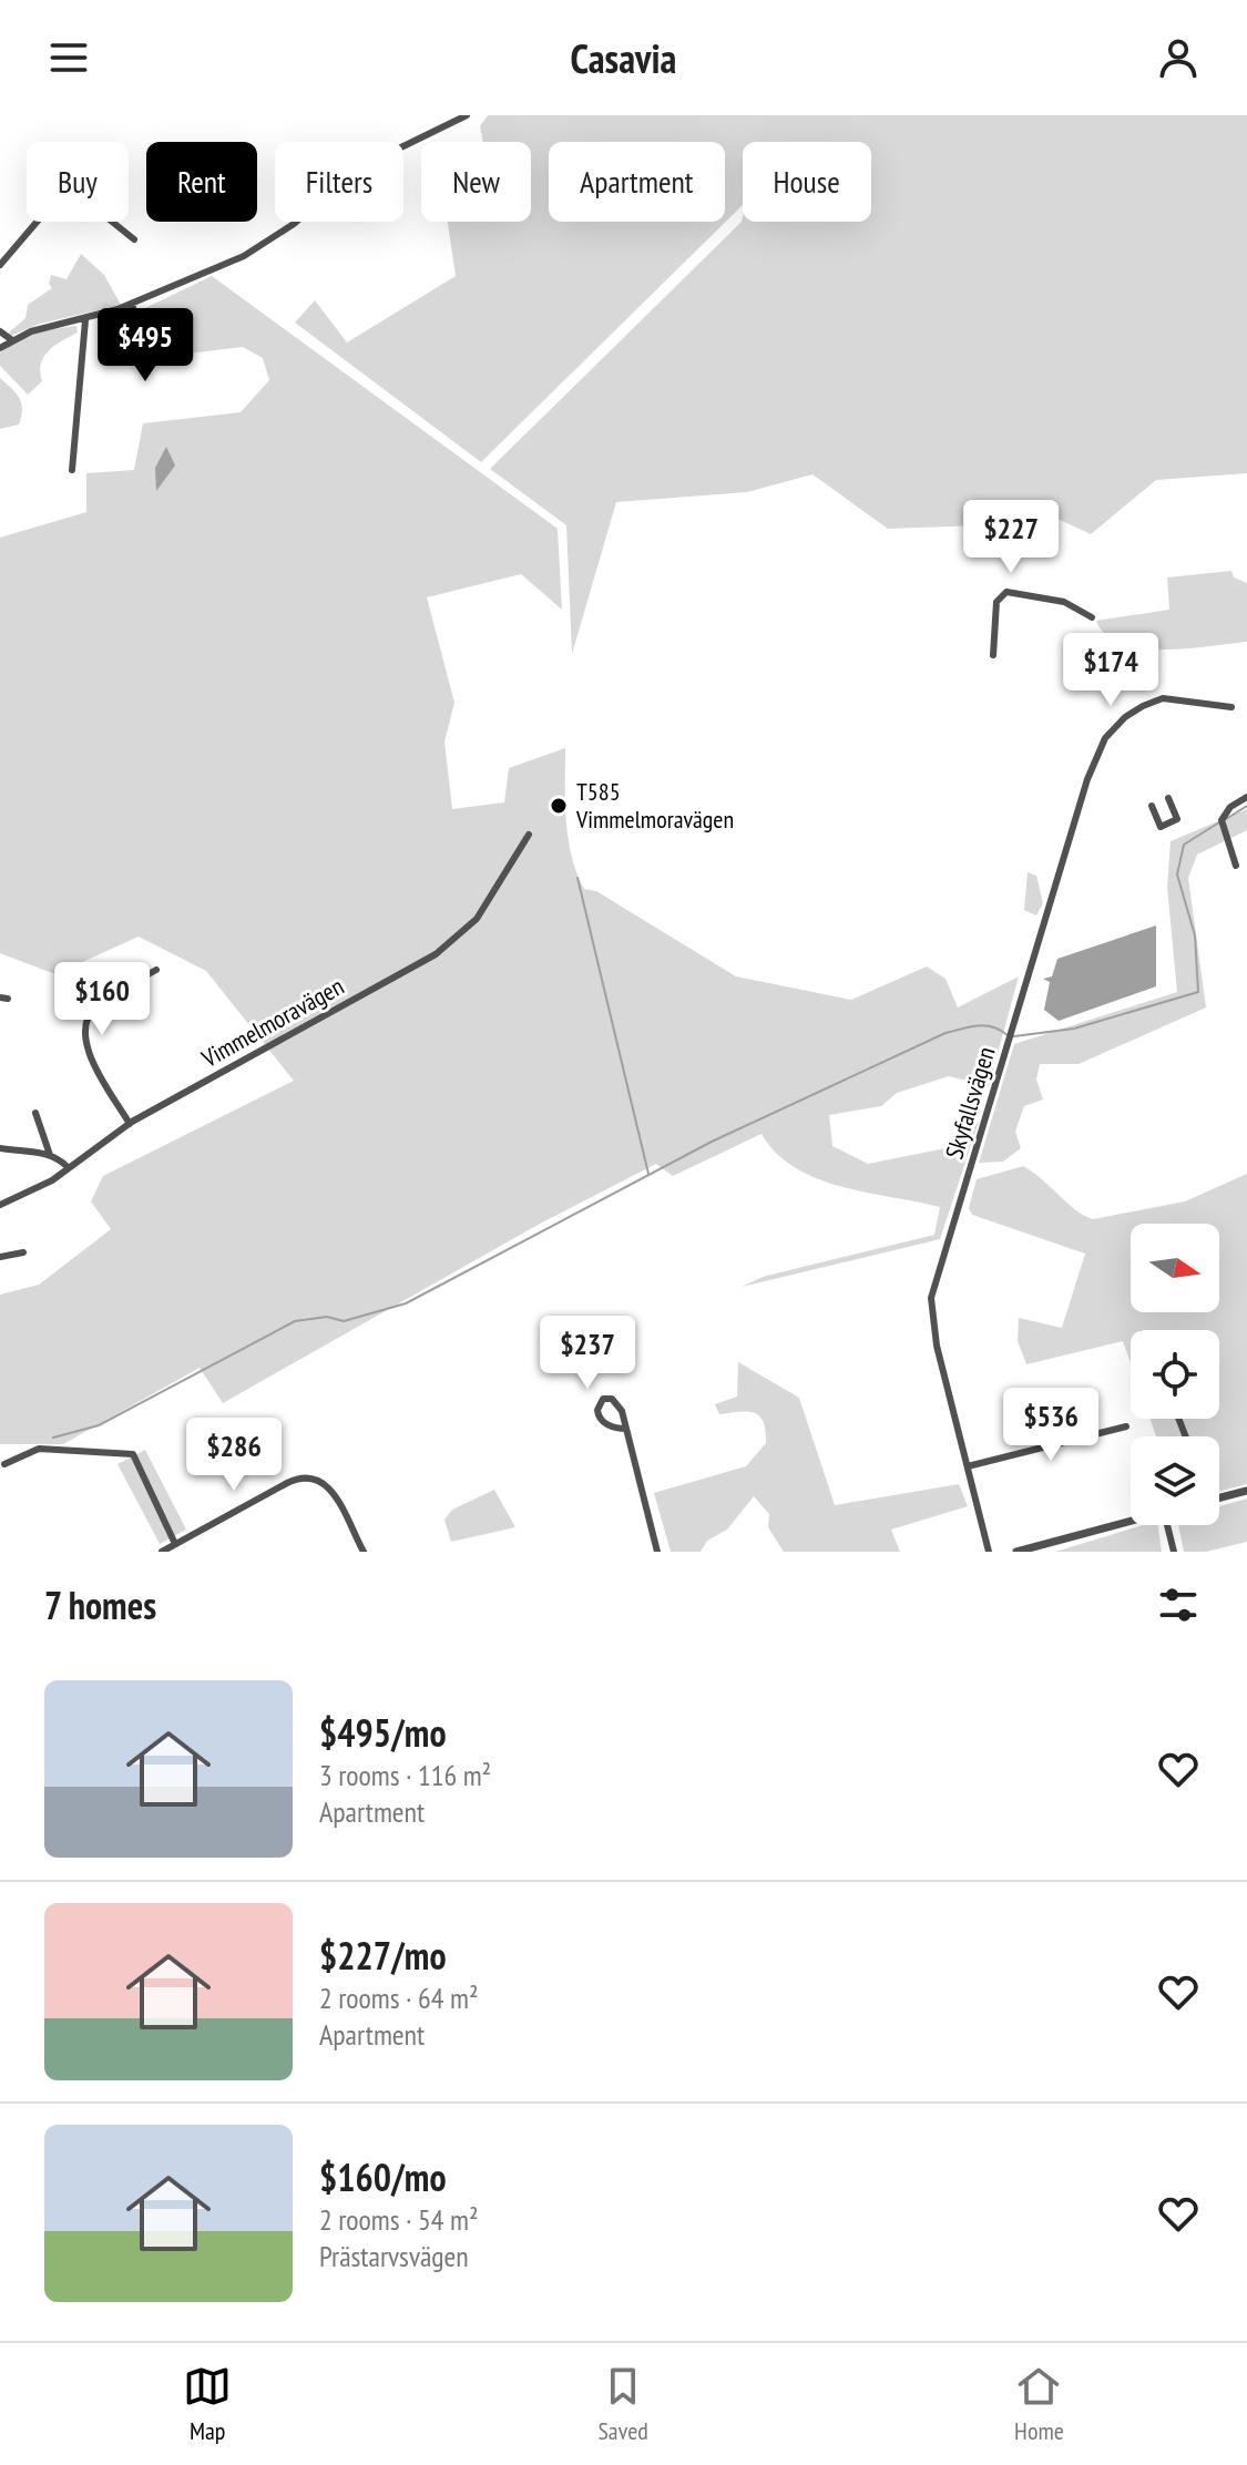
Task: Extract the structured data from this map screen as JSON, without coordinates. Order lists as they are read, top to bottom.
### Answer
{
  "streets": {
    "street": ["Vimmelmoravägen", "Skyfallsvägen"]
  },
  "places": ["T585 Vimmelmoravägen"],
  "north": "right",
  "page": {
    "header": "Casavia",
    "chip": [
      "Buy",
      "Rent",
      "Filters",
      "New",
      "Apartment",
      "House"
    ],
    "price": [
      "$495",
      "$227",
      "$174",
      "$160",
      "$237",
      "$536",
      "$286"
    ],
    "heading": "7 homes",
    "list": [
      {
        "name": "$495/mo",
        "note": "3 rooms · 116 m² · Apartment"
      },
      {
        "name": "$227/mo",
        "note": "2 rooms · 64 m² · Apartment"
      },
      {
        "name": "$160/mo",
        "note": "2 rooms · 54 m² · Prästarvsvägen"
      }
    ],
    "tabs": ["Map", "Saved", "Home"]
  }
}
